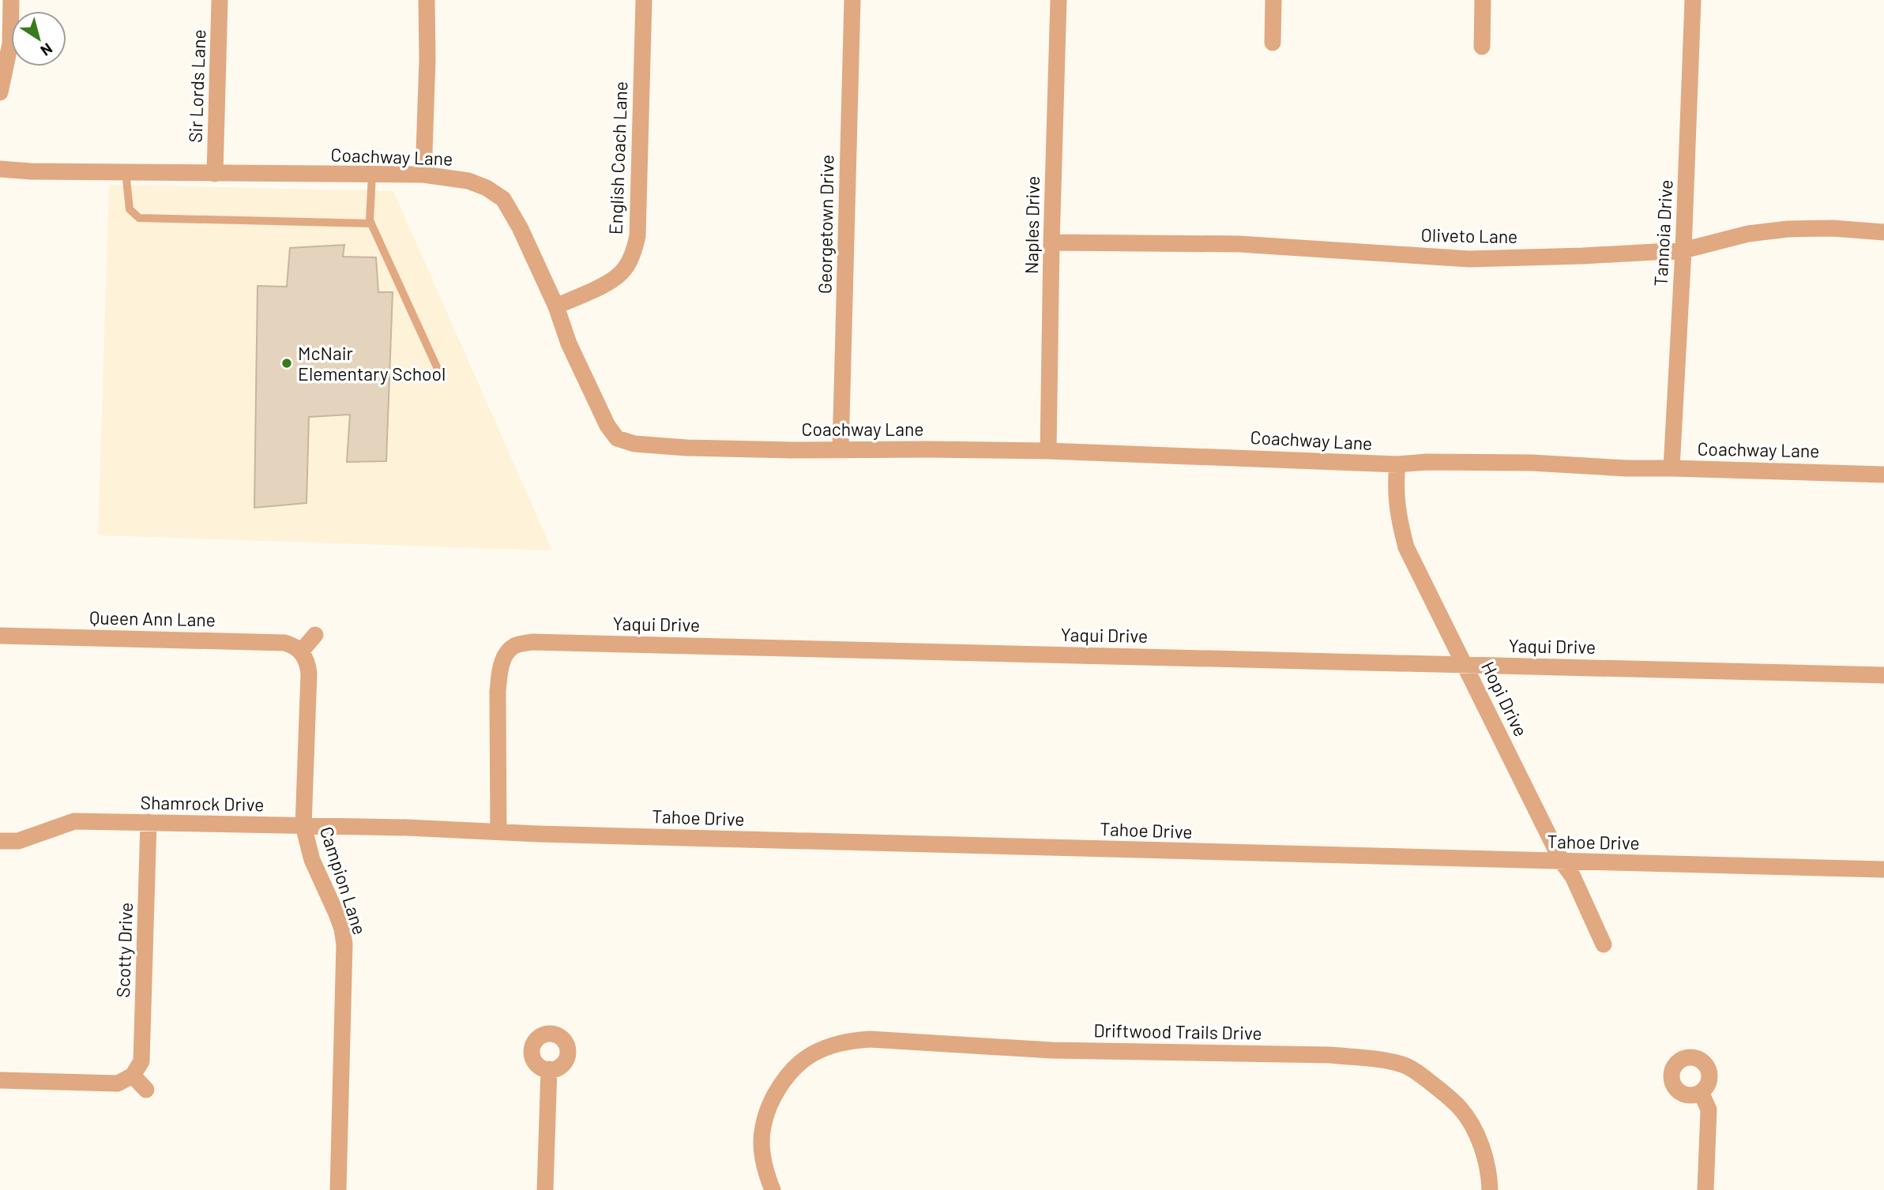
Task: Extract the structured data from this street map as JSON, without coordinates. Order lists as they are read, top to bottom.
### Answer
{
  "streets": {
    "street": [
      "Sir Lords Lane",
      "Coachway Lane",
      "English Coach Lane",
      "Georgetown Drive",
      "Naples Drive",
      "Tannoia Drive",
      "Oliveto Lane",
      "Queen Ann Lane",
      "Yaqui Drive",
      "Hopi Drive",
      "Shamrock Drive",
      "Tahoe Drive",
      "Campion Lane",
      "Scotty Drive",
      "Driftwood Trails Drive"
    ]
  },
  "crossings": [
    ["Sir Lords Lane", "Coachway Lane"],
    ["Coachway Lane", "English Coach Lane"],
    ["Coachway Lane", "Georgetown Drive"],
    ["Coachway Lane", "Naples Drive"],
    ["Coachway Lane", "Tannoia Drive"],
    ["Coachway Lane", "Hopi Drive"],
    ["Naples Drive", "Oliveto Lane"],
    ["Tannoia Drive", "Oliveto Lane"],
    ["Queen Ann Lane", "Campion Lane"],
    ["Yaqui Drive", "Hopi Drive"],
    ["Yaqui Drive", "Tahoe Drive"],
    ["Hopi Drive", "Tahoe Drive"],
    ["Shamrock Drive", "Tahoe Drive"],
    ["Shamrock Drive", "Campion Lane"],
    ["Shamrock Drive", "Scotty Drive"]
  ],
  "places": ["McNair Elementary School"],
  "north": "bottom right"
}
